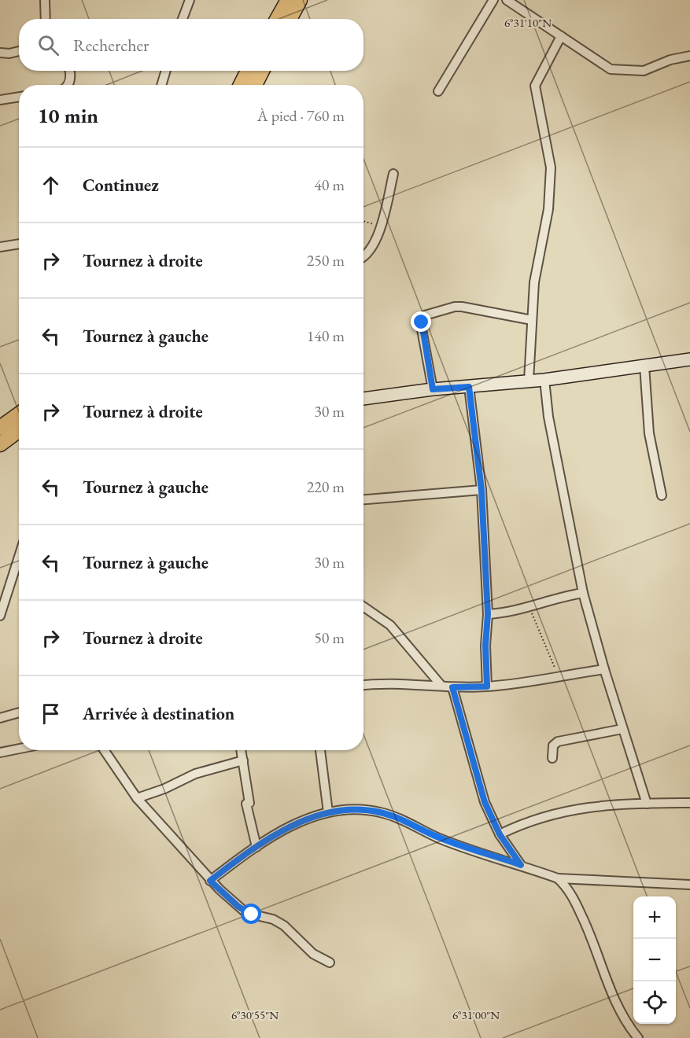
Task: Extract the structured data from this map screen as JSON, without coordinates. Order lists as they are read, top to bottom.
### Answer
{
  "page": {
    "search": "Rechercher",
    "heading": ["10 min", "À pied · 760 m"],
    "list": [
      ["Continuez", "40 m"],
      ["Tournez à droite", "250 m"],
      ["Tournez à gauche", "140 m"],
      ["Tournez à droite", "30 m"],
      ["Tournez à gauche", "220 m"],
      ["Tournez à gauche", "30 m"],
      ["Tournez à droite", "50 m"],
      "Arrivée à destination"
    ],
    "map_buttons": ["+", "−"]
  },
  "coordinates": ["6°31'10\"N", "6°30'55\"N", "6°31'00\"N"]
}
